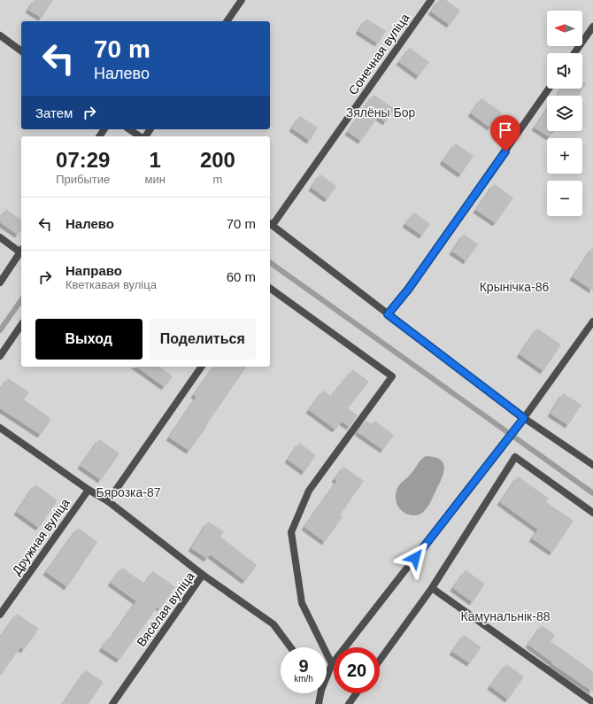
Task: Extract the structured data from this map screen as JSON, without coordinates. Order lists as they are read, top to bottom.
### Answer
{
  "streets": {
    "street": ["Сонечная вуліца", "Дружная вуліца", "Вясёлая вуліца"]
  },
  "parks": [
    "Зялёны Бор",
    "Крынічка-86",
    "Бярозка-87",
    "Камунальнік-88"
  ],
  "north": "left",
  "page": {
    "map_buttons": ["+", "−"],
    "turn": ["70 m", "Налево"],
    "then": "Затем",
    "eta": [
      "07:29",
      "Прибытие",
      "1",
      "мин",
      "200",
      "m"
    ],
    "list": [
      {
        "name": "Налево",
        "value": "70 m"
      },
      {
        "name": "Направо",
        "note": "Кветкавая вуліца",
        "value": "60 m"
      }
    ],
    "buttons": ["Выход", "Поделиться"],
    "speed": "9 km/h",
    "limit": "20"
  }
}
